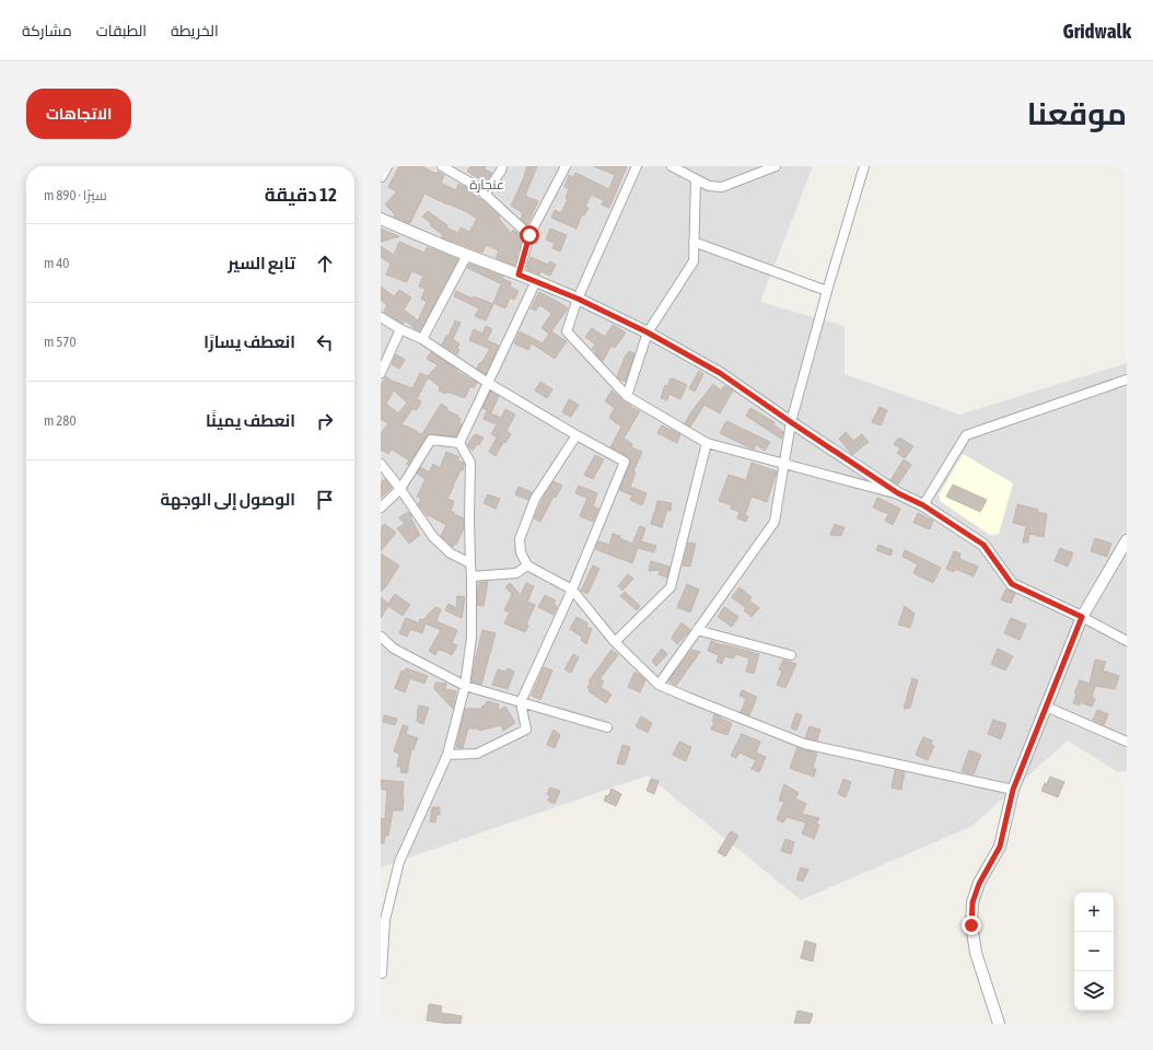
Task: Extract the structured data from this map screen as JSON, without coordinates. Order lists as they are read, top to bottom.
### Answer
{
  "districts": ["عنجارة"],
  "page": {
    "header": "Gridwalk",
    "nav": ["الخريطة", "الطبقات", "مشاركة"],
    "title": "موقعنا",
    "buttons": "الاتجاهات",
    "heading": ["12 دقيقة", "سيرًا · 890 m"],
    "list": [
      ["تابع السير", "40 m"],
      ["انعطف يسارًا", "570 m"],
      ["انعطف يمينًا", "280 m"],
      "الوصول إلى الوجهة"
    ],
    "map_buttons": ["+", "−"]
  }
}
